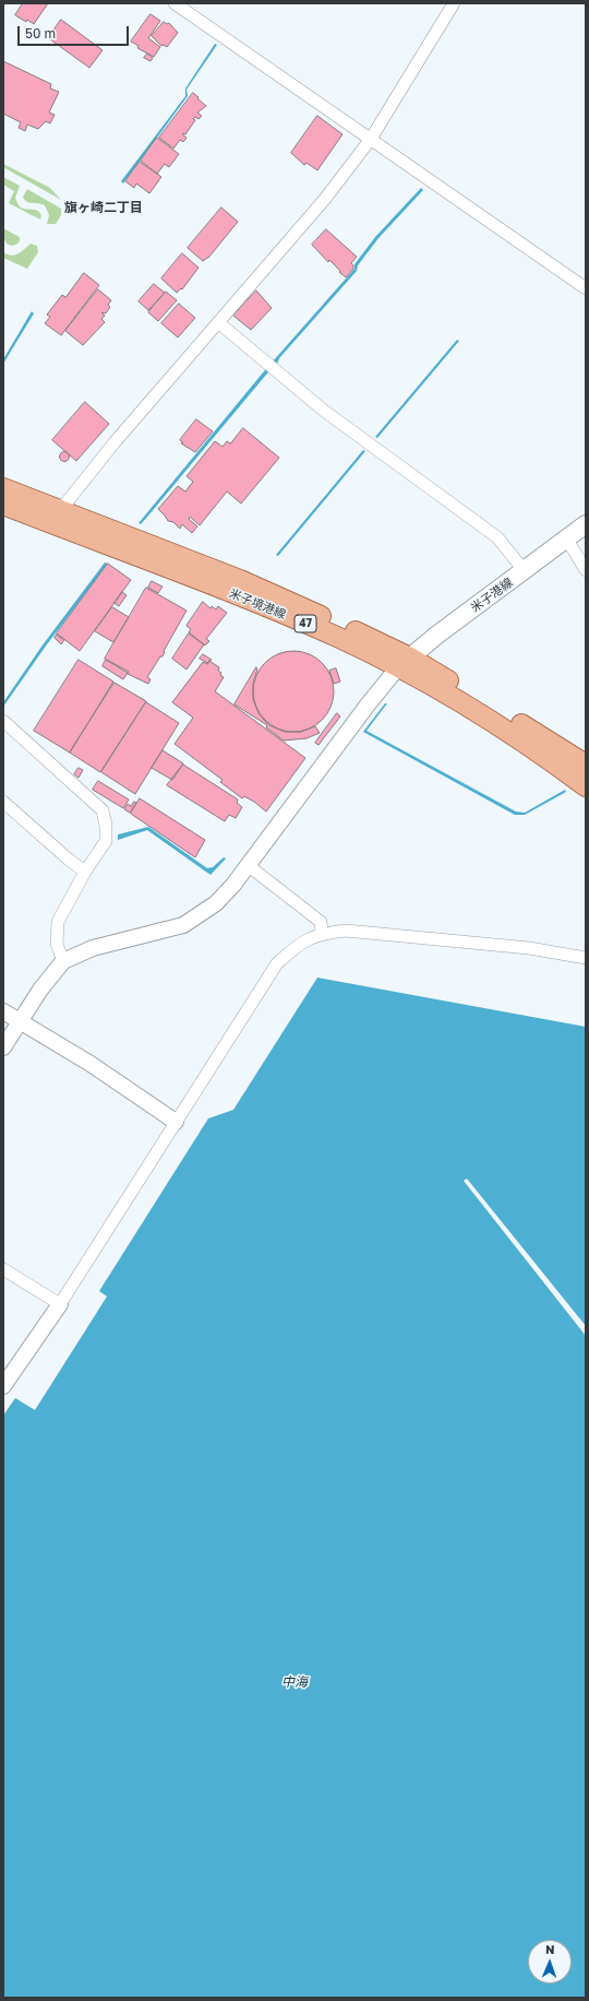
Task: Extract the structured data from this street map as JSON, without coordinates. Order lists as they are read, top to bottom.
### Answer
{
  "streets": {
    "main road": ["米子港線", "米子境港線", "47"]
  },
  "crossings": [
    ["米子港線", "米子境港線"]
  ],
  "districts": ["旗ヶ崎二丁目"],
  "water": ["中海"],
  "scale_bar": "50 m",
  "north": "top"
}
